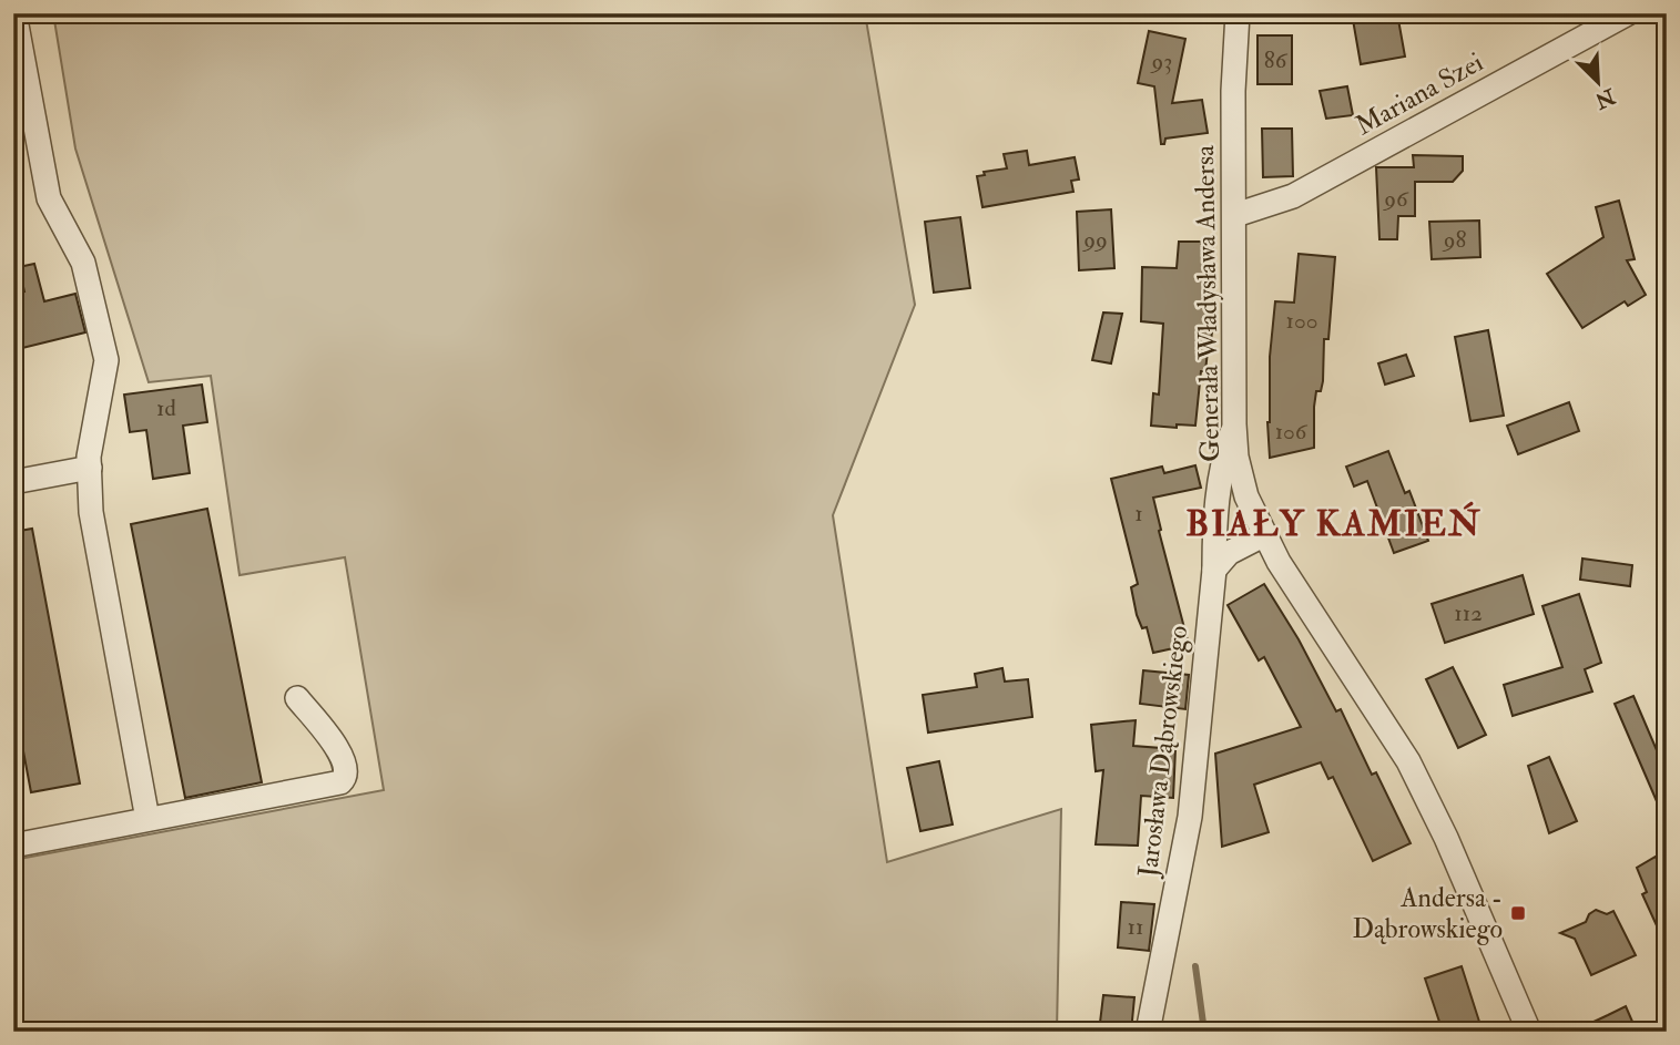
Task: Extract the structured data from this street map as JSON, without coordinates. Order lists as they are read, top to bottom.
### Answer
{
  "streets": {
    "street": ["Mariana Szei", "Generała Władysława Andersa", "Jarosława Dąbrowskiego"]
  },
  "crossings": [
    ["Mariana Szei", "Generała Władysława Andersa"],
    ["Generała Władysława Andersa", "Jarosława Dąbrowskiego"]
  ],
  "districts": ["BIAŁY KAMIEŃ"],
  "places": {
    "transit": ["Andersa - Dąbrowskiego"]
  },
  "house_numbers": [
    "86",
    "93",
    "96",
    "99",
    "98",
    "100",
    "1d",
    "106",
    "1",
    "112",
    "11"
  ],
  "north": "bottom right"
}
